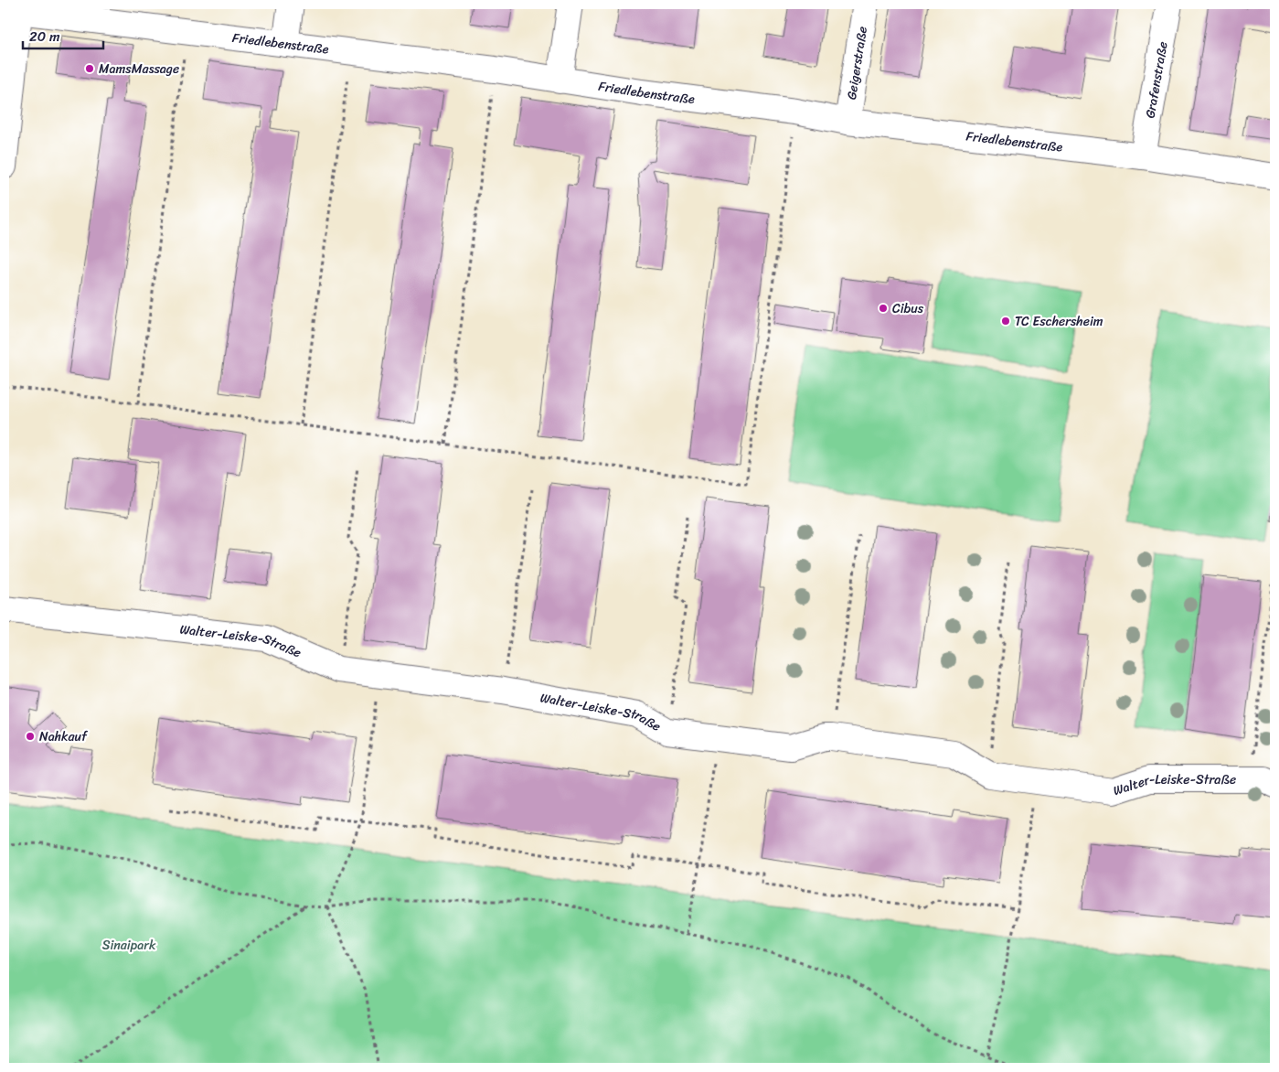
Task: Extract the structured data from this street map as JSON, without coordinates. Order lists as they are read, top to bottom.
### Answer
{
  "streets": {
    "street": [
      "Friedlebenstraße",
      "Geigerstraße",
      "Grafenstraße",
      "Walter-Leiske-Straße"
    ]
  },
  "crossings": [
    ["Friedlebenstraße", "Geigerstraße"],
    ["Friedlebenstraße", "Grafenstraße"]
  ],
  "parks": ["Sinaipark"],
  "places": [
    "MamsMassage",
    "Cibus",
    "TC Eschersheim",
    "Nahkauf"
  ],
  "scale_bar": "20 m"
}
